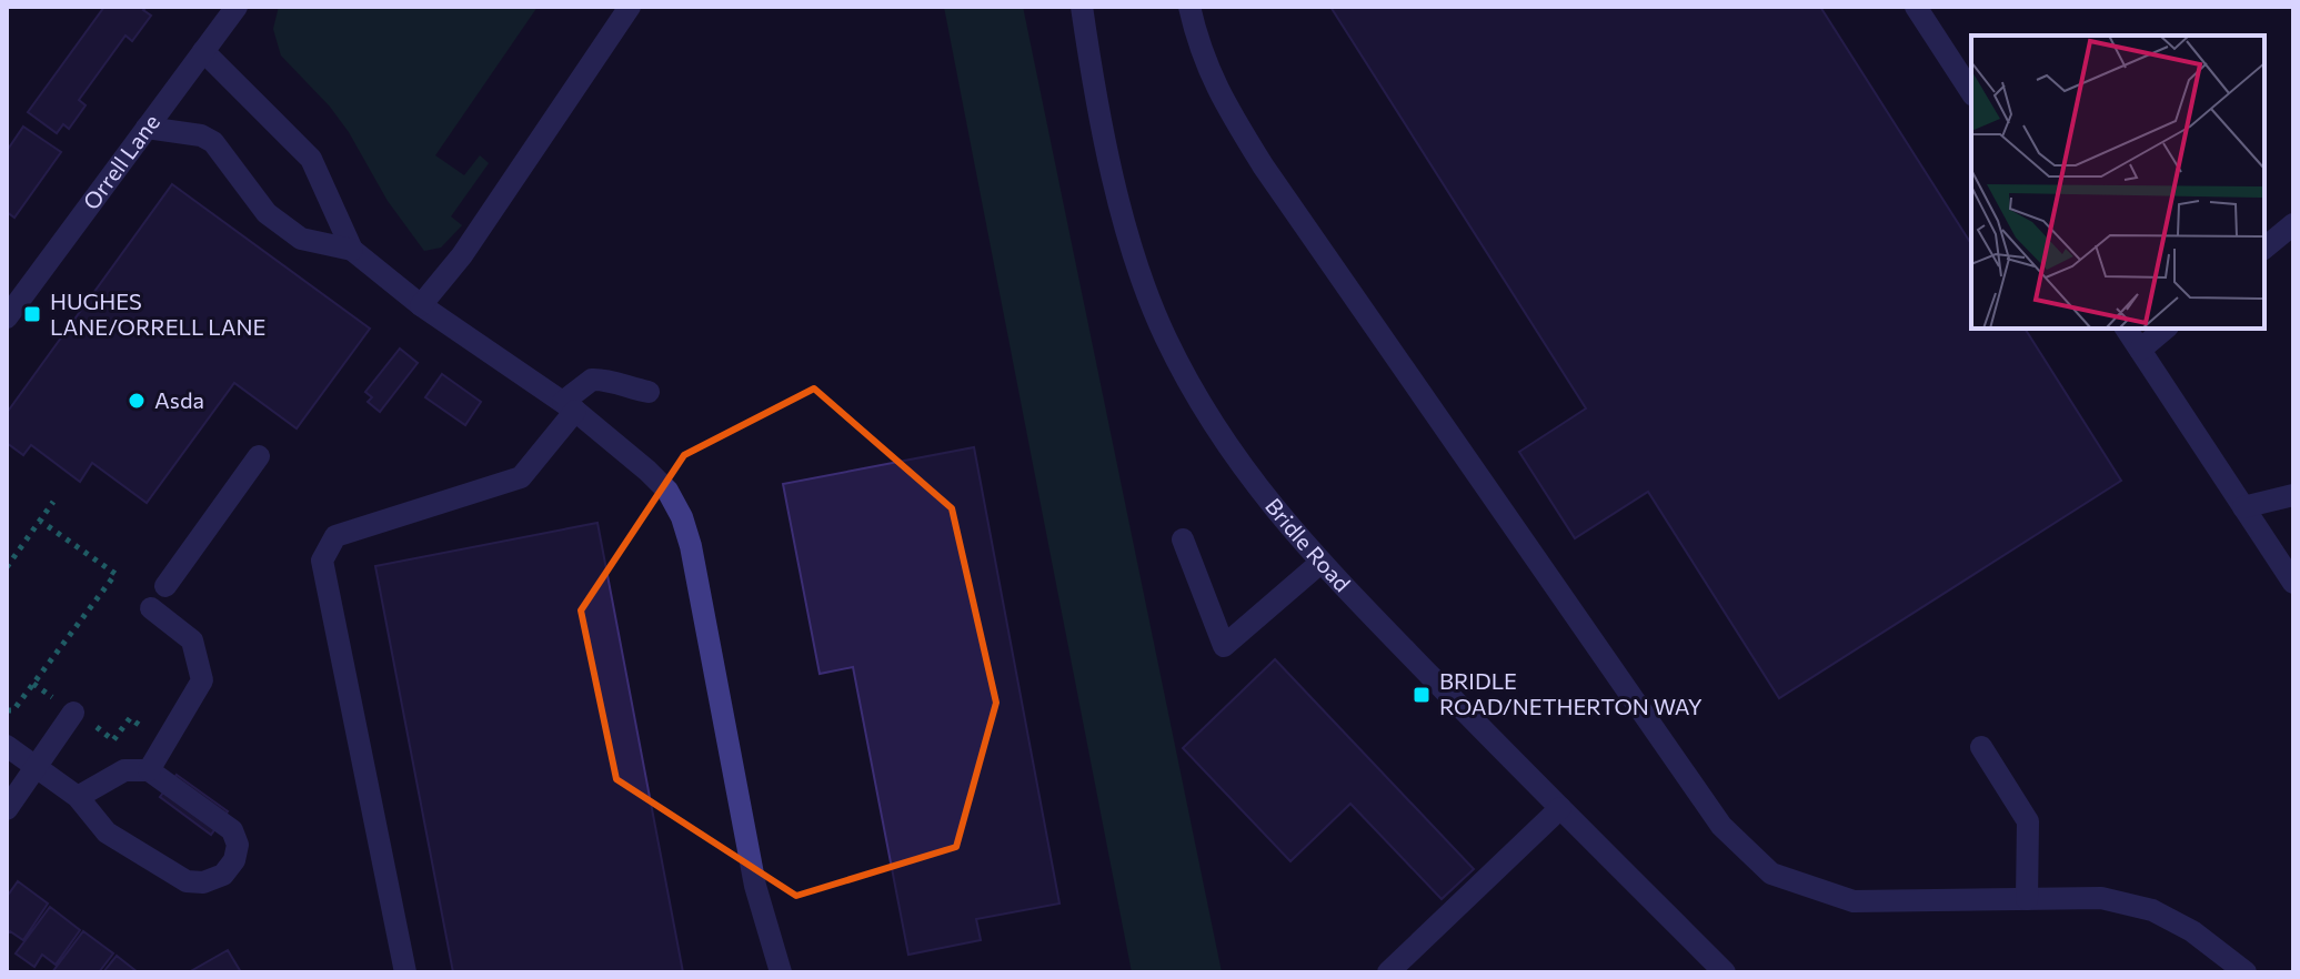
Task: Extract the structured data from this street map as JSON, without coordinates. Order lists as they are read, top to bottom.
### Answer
{
  "streets": {
    "street": ["Orrell Lane", "Bridle Road"]
  },
  "places": {
    "transit": ["HUGHES LANE/ORRELL LANE", "BRIDLE ROAD/NETHERTON WAY"],
    "other": ["Asda"]
  }
}
